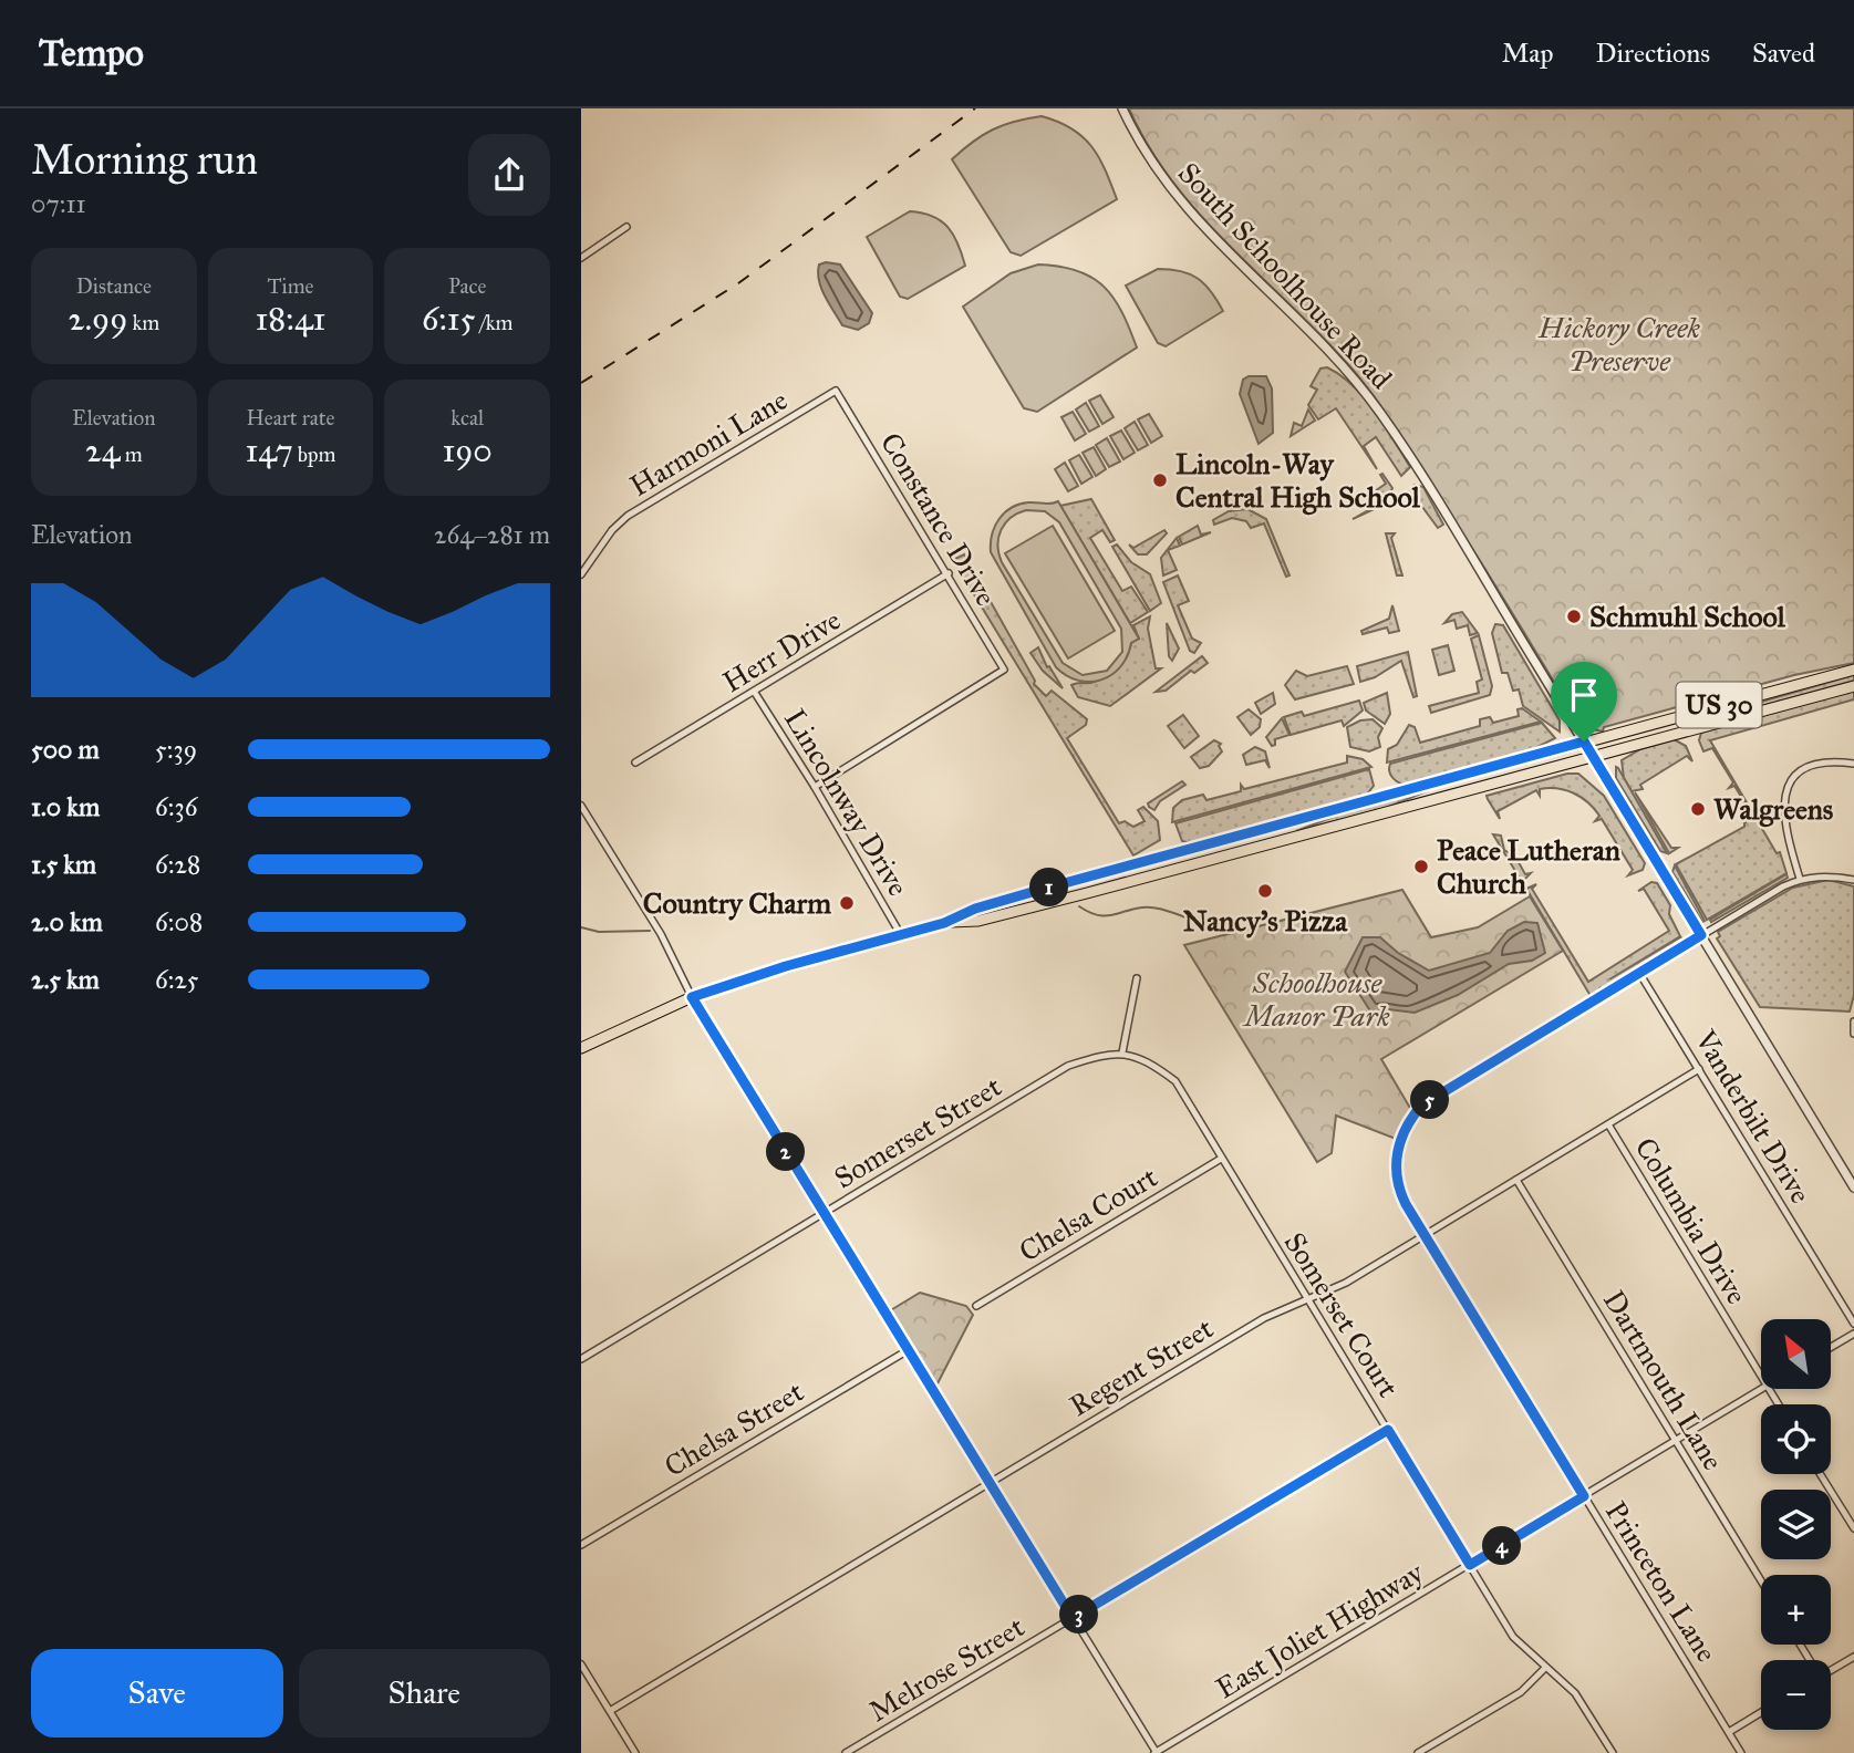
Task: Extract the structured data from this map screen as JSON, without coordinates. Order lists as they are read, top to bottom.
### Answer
{
  "streets": {
    "main road": ["US 30"],
    "street": [
      "South Schoolhouse Road",
      "Harmoni Lane",
      "Constance Drive",
      "Herr Drive",
      "Lincolnway Drive",
      "Vanderbilt Drive",
      "Somerset Street",
      "Chelsa Court",
      "Columbia Drive",
      "Somerset Court",
      "Regent Street",
      "Dartmouth Lane",
      "Chelsa Street",
      "Princeton Lane",
      "East Joliet Highway",
      "Melrose Street"
    ]
  },
  "crossings": [
    ["South Schoolhouse Road", "US 30"],
    ["South Schoolhouse Road", "Princeton Lane"],
    ["Harmoni Lane", "Constance Drive"],
    ["Constance Drive", "Herr Drive"],
    ["Constance Drive", "Lincolnway Drive"],
    ["Herr Drive", "Lincolnway Drive"],
    ["US 30", "Lincolnway Drive"],
    ["Vanderbilt Drive", "Regent Street"],
    ["Vanderbilt Drive", "Princeton Lane"],
    ["Somerset Street", "Somerset Court"],
    ["Chelsa Court", "Somerset Court"],
    ["Columbia Drive", "Regent Street"],
    ["Somerset Court", "Regent Street"],
    ["Somerset Court", "East Joliet Highway"],
    ["Somerset Court", "Melrose Street"],
    ["Regent Street", "Dartmouth Lane"],
    ["Regent Street", "Princeton Lane"],
    ["Dartmouth Lane", "East Joliet Highway"],
    ["Princeton Lane", "East Joliet Highway"]
  ],
  "parks": ["Hickory Creek Preserve", "Schoolhouse Manor Park"],
  "places": [
    "Lincoln-Way Central High School",
    "Schmuhl School",
    "Walgreens",
    "Peace Lutheran Church",
    "Nancy's Pizza",
    "Country Charm"
  ],
  "north": "top left",
  "page": {
    "header": "Tempo",
    "nav": ["Map", "Directions", "Saved"],
    "heading": ["Morning run", "07:11"],
    "stats": [
      ["Distance", "2.99 km"],
      ["Time", "18:41"],
      ["Pace", "6:15 /km"],
      ["Elevation", "24 m"],
      ["Heart rate", "147 bpm"],
      ["kcal", "190"]
    ],
    "chart": ["Elevation", "264–281 m"],
    "list": [
      {
        "name": "500 m",
        "note": "5:39"
      },
      {
        "name": "1.0 km",
        "note": "6:36"
      },
      {
        "name": "1.5 km",
        "note": "6:28"
      },
      {
        "name": "2.0 km",
        "note": "6:08"
      },
      {
        "name": "2.5 km",
        "note": "6:25"
      }
    ],
    "pins": [
      "1",
      "5",
      "2",
      "4",
      "3"
    ],
    "map_buttons": ["+", "−"],
    "buttons": ["Save", "Share"]
  }
}
